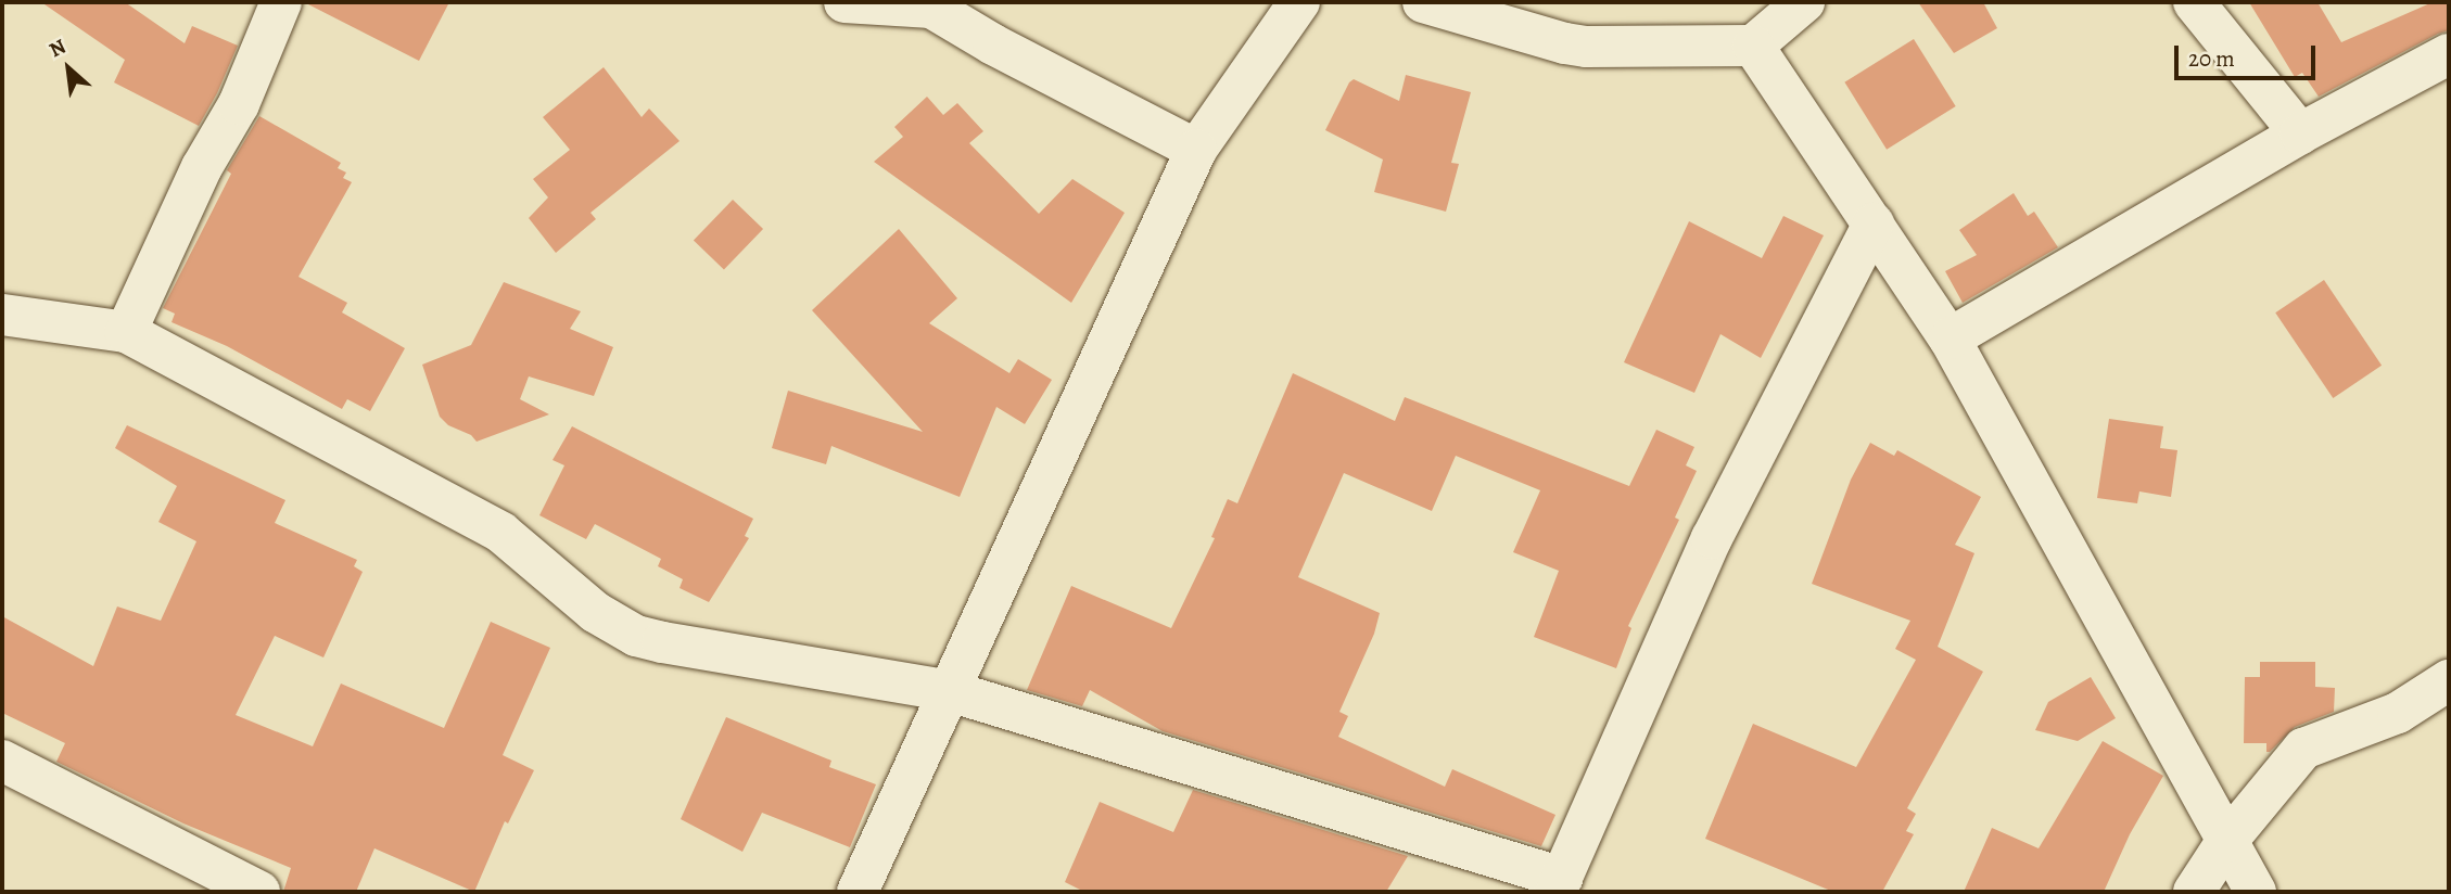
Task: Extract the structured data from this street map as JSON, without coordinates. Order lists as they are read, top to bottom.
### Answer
{
  "scale_bar": "20 m",
  "north": "top left"
}
